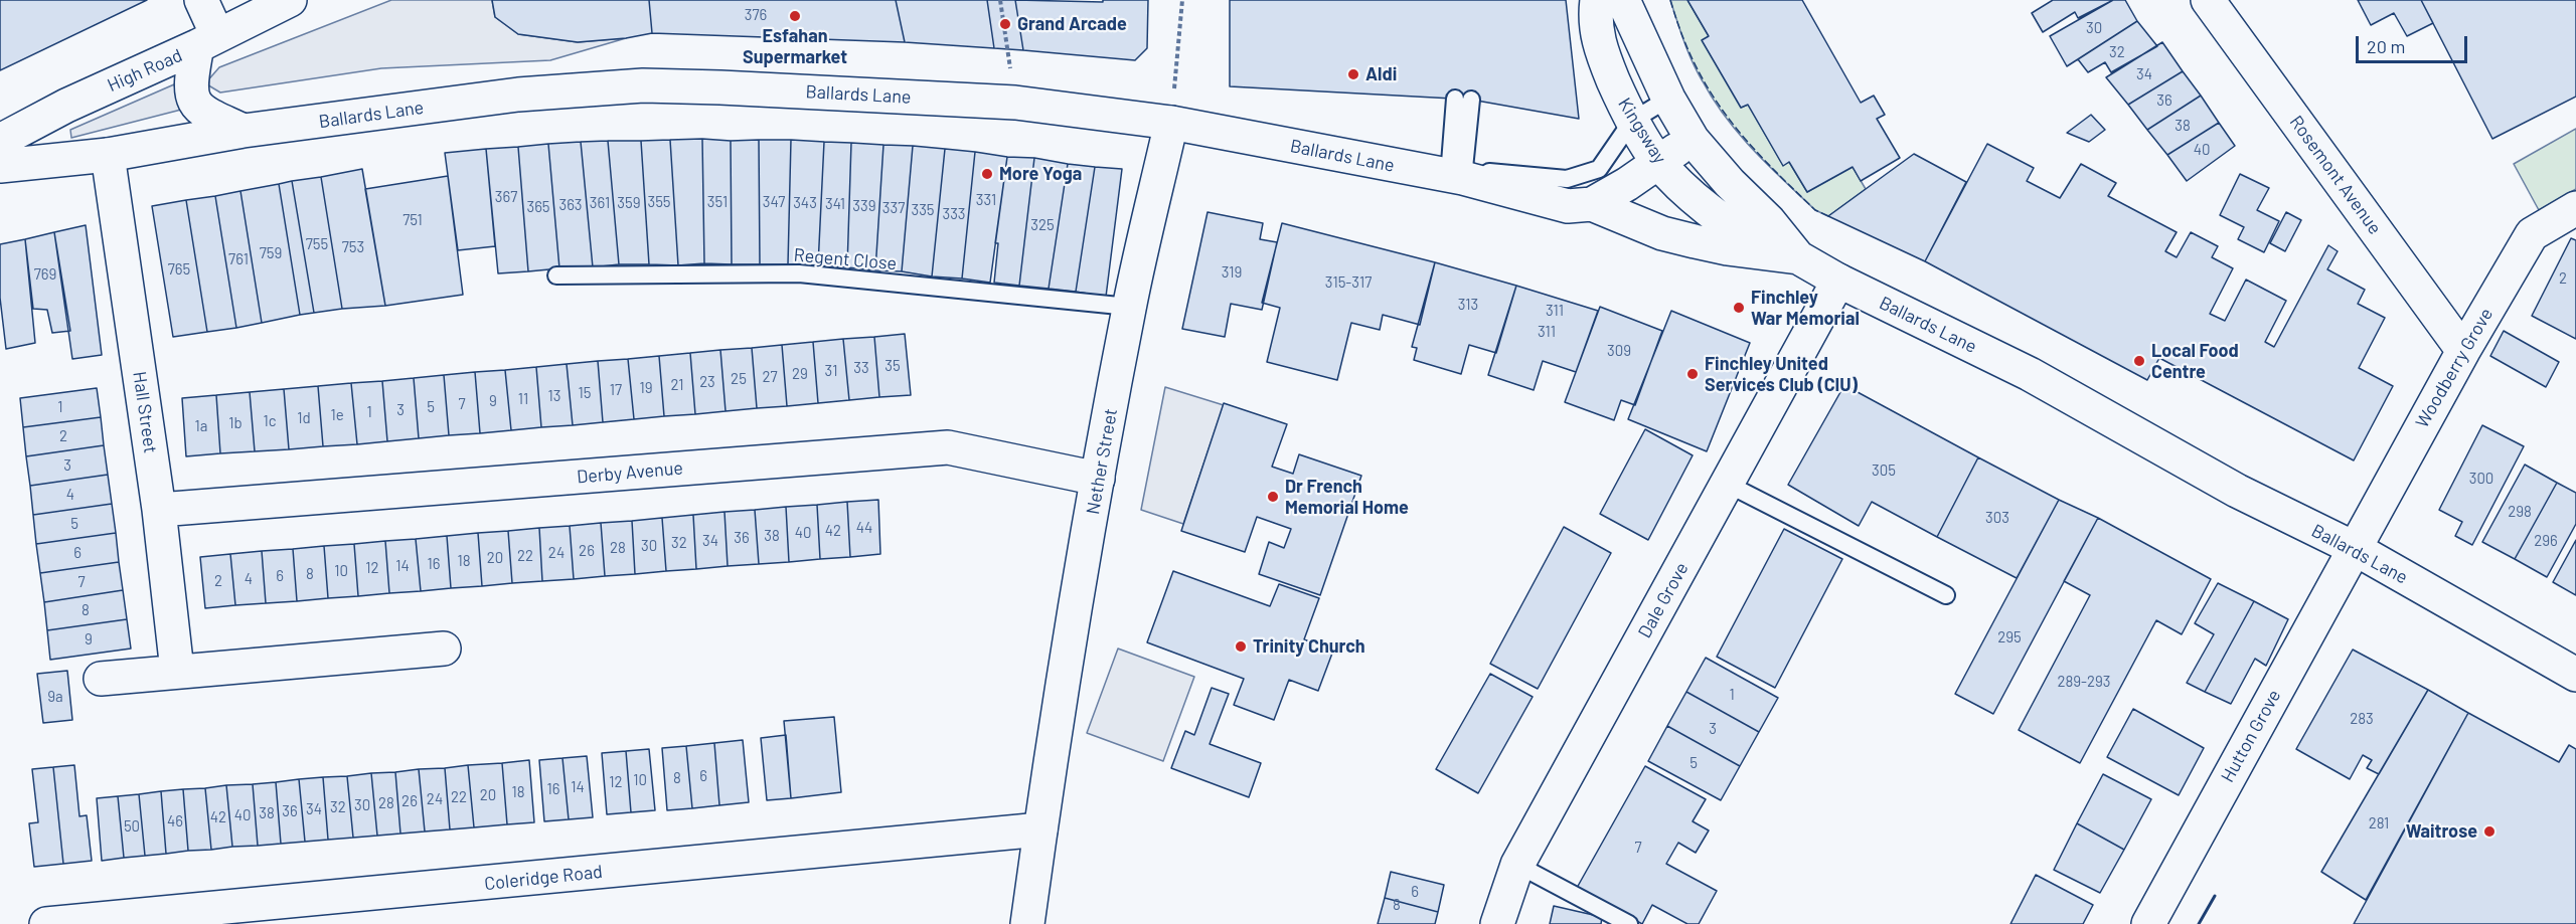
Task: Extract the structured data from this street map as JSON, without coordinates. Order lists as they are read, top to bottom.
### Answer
{
  "streets": {
    "street": [
      "High Road",
      "Ballards Lane",
      "Kingsway",
      "Rosemont Avenue",
      "Woodberry Grove",
      "Hall Street",
      "Nether Street",
      "Derby Avenue",
      "Dale Grove",
      "Hutton Grove",
      "Coleridge Road"
    ],
    "lane": ["Regent Close"]
  },
  "crossings": [
    ["Ballards Lane", "Kingsway"],
    ["Ballards Lane", "Woodberry Grove"],
    ["Ballards Lane", "Hall Street"],
    ["Ballards Lane", "Nether Street"],
    ["Ballards Lane", "Dale Grove"],
    ["Ballards Lane", "Hutton Grove"],
    ["Rosemont Avenue", "Woodberry Grove"],
    ["Regent Close", "Nether Street"],
    ["Woodberry Grove", "Hutton Grove"],
    ["Hall Street", "Derby Avenue"],
    ["Nether Street", "Derby Avenue"],
    ["Nether Street", "Coleridge Road"]
  ],
  "places": [
    "Esfahan Supermarket",
    "Grand Arcade",
    "Aldi",
    "More Yoga",
    "Finchley War Memorial",
    "Local Food Centre",
    "Finchley United Services Club (CIU)",
    "Dr French Memorial Home",
    "Trinity Church",
    "Waitrose"
  ],
  "house_numbers": [
    "376",
    "30",
    "32",
    "34",
    "36",
    "38",
    "40",
    "367",
    "331",
    "355",
    "351",
    "347",
    "361",
    "359",
    "343",
    "341",
    "363",
    "339",
    "365",
    "337",
    "335",
    "333",
    "751",
    "325",
    "755",
    "753",
    "759",
    "761",
    "765",
    "319",
    "769",
    "2",
    "315-317",
    "313",
    "311",
    "311",
    "309",
    "35",
    "33",
    "31",
    "29",
    "27",
    "25",
    "23",
    "21",
    "19",
    "17",
    "15",
    "13",
    "11",
    "9",
    "7",
    "1",
    "5",
    "3",
    "1",
    "1e",
    "1d",
    "1c",
    "1b",
    "1a",
    "2",
    "3",
    "305",
    "300",
    "4",
    "298",
    "303",
    "5",
    "44",
    "42",
    "40",
    "38",
    "36",
    "34",
    "296",
    "32",
    "30",
    "28",
    "26",
    "6",
    "24",
    "22",
    "20",
    "18",
    "16",
    "14",
    "12",
    "10",
    "8",
    "6",
    "4",
    "2",
    "7",
    "8",
    "295",
    "9",
    "289-293",
    "1",
    "9a",
    "283",
    "3",
    "5",
    "6",
    "8",
    "10",
    "12",
    "14",
    "16",
    "18",
    "20",
    "22",
    "24",
    "26",
    "28",
    "30",
    "32",
    "34",
    "36",
    "38",
    "40",
    "42",
    "46",
    "281",
    "50",
    "7",
    "6",
    "8"
  ],
  "scale_bar": "20 m"
}
